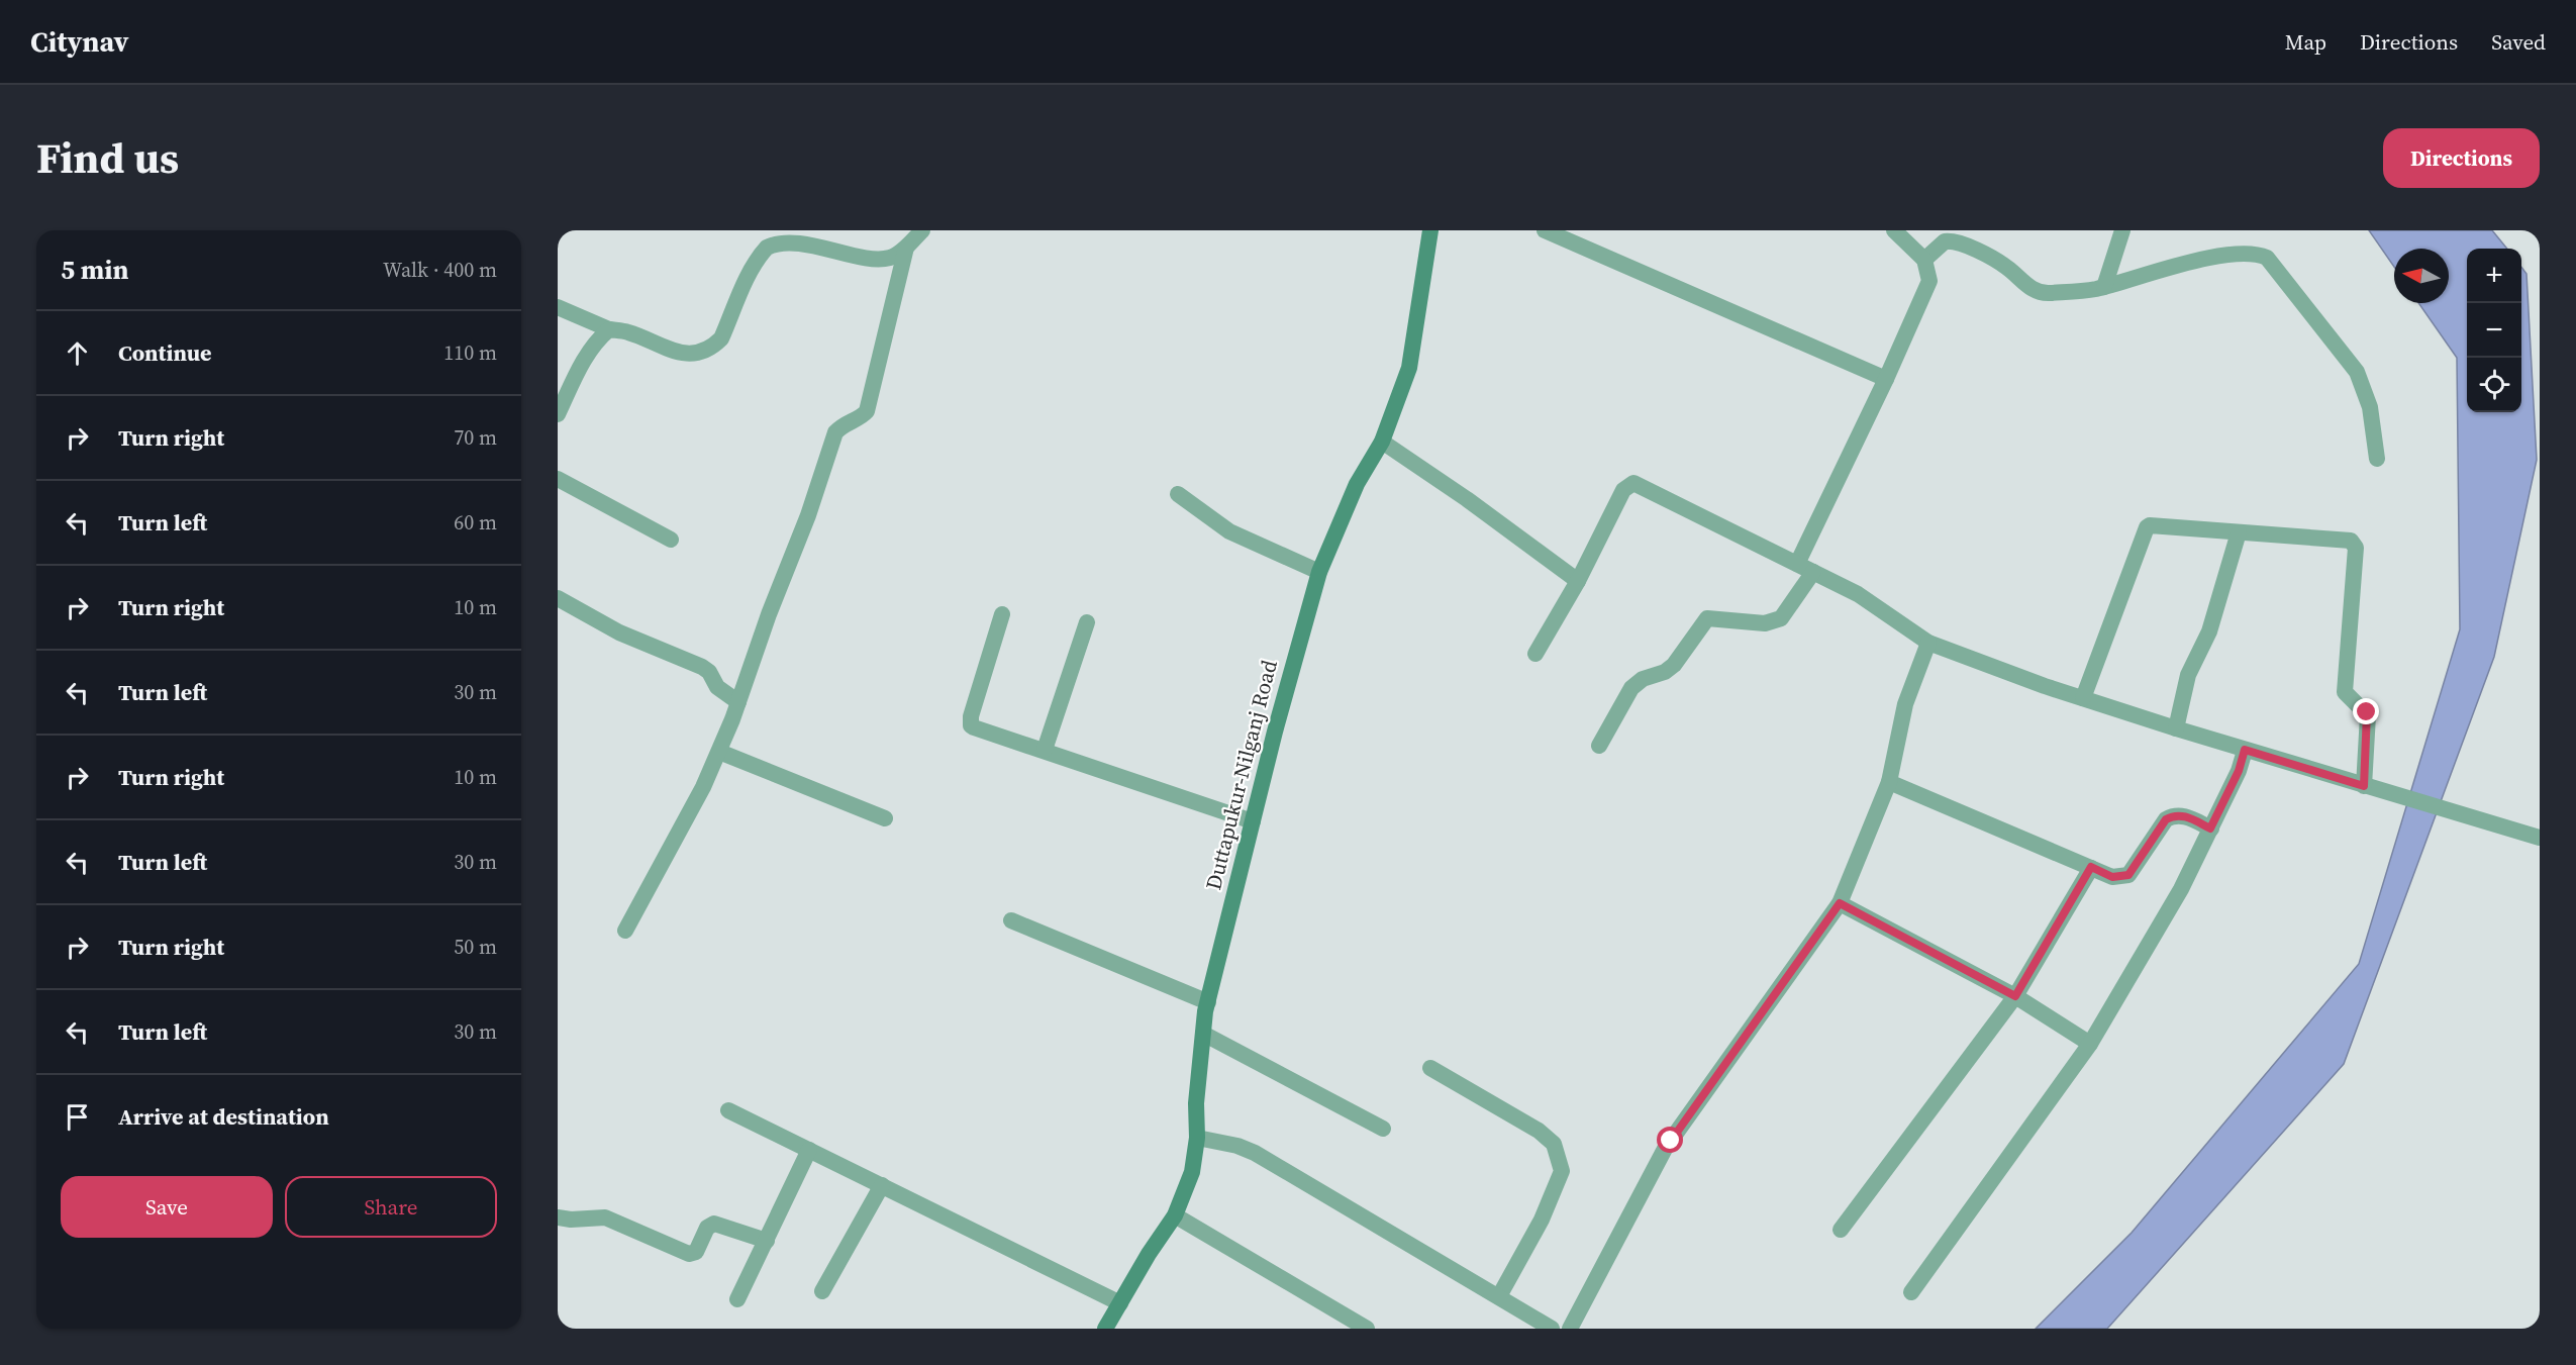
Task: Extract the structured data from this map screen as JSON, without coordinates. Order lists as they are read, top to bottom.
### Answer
{
  "streets": {
    "main road": ["Duttapukur-Nilganj Road"]
  },
  "north": "left",
  "page": {
    "header": "Citynav",
    "nav": ["Map", "Directions", "Saved"],
    "title": "Find us",
    "buttons": [
      "Directions",
      ["Save", "Share"]
    ],
    "heading": ["5 min", "Walk · 400 m"],
    "map_buttons": ["+", "−"],
    "list": [
      ["Continue", "110 m"],
      ["Turn right", "70 m"],
      ["Turn left", "60 m"],
      ["Turn right", "10 m"],
      ["Turn left", "30 m"],
      ["Turn right", "10 m"],
      ["Turn left", "30 m"],
      ["Turn right", "50 m"],
      ["Turn left", "30 m"],
      "Arrive at destination"
    ]
  }
}
